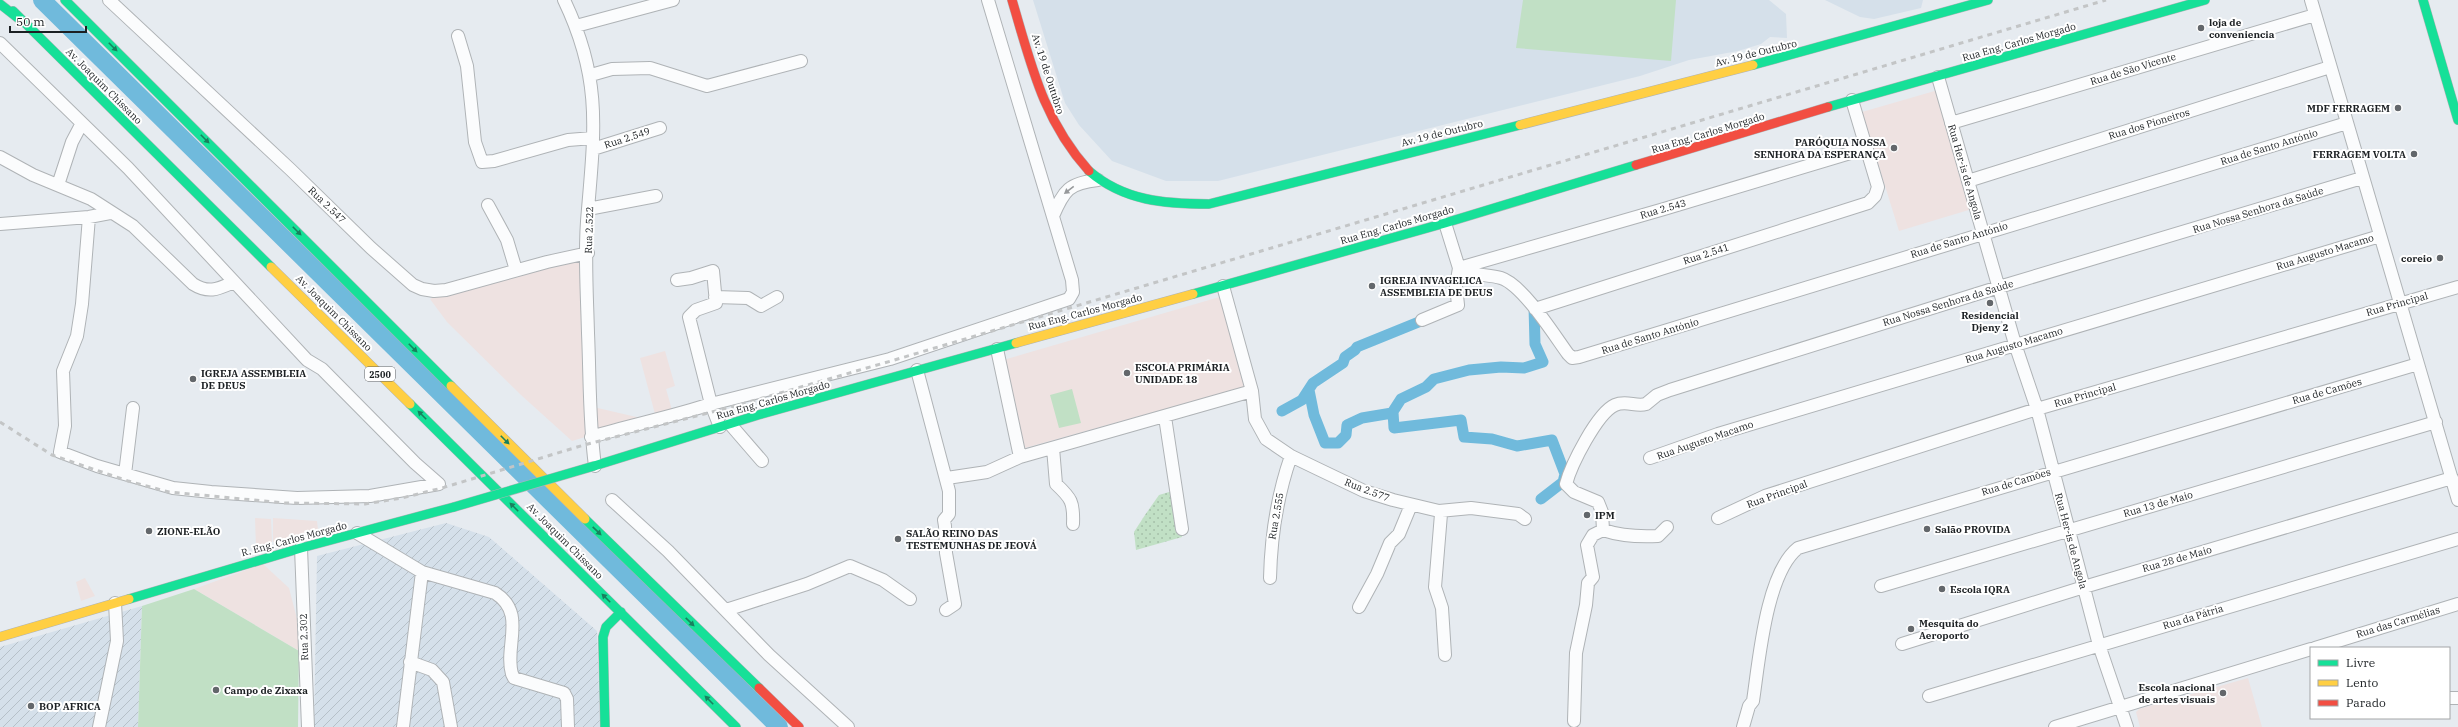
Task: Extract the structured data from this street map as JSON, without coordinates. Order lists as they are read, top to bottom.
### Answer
{
  "streets": {
    "main road": [
      "Rua Eng. Carlos Morgado",
      "Av. 19 de Outubro",
      "Av. Joaquim Chissano",
      "2500",
      "R. Eng. Carlos Morgado"
    ],
    "street": [
      "Rua de São Vicente",
      "Rua dos Pioneiros",
      "Rua 2.549",
      "Rua de Santo António",
      "Rua Her-is de Angola",
      "Rua 2.547",
      "Rua 2.543",
      "Rua Nossa Senhora da Saúde",
      "Rua 2.522",
      "Rua Augusto Macamo",
      "Rua 2.541",
      "Rua Principal",
      "Rua de Camões",
      "Rua 2.577",
      "Rua 13 de Maio",
      "Rua 2.555",
      "Rua 28 de Maio",
      "Rua da Pátria",
      "Rua das Carmélias",
      "Rua 2.302"
    ]
  },
  "crossings": [
    ["Rua Eng. Carlos Morgado", "Rua Her-is de Angola"],
    ["Rua Eng. Carlos Morgado", "Rua 2.522"],
    ["Rua Eng. Carlos Morgado", "Rua 2.577"],
    ["Rua Eng. Carlos Morgado", "R. Eng. Carlos Morgado"],
    ["Rua de São Vicente", "Rua Her-is de Angola"],
    ["Rua dos Pioneiros", "Rua Her-is de Angola"],
    ["Rua 2.549", "Rua 2.522"],
    ["Rua de Santo António", "Rua Her-is de Angola"],
    ["Rua de Santo António", "Rua 2.541"],
    ["Rua Her-is de Angola", "Rua Nossa Senhora da Saúde"],
    ["Rua Her-is de Angola", "Rua Augusto Macamo"],
    ["Rua Her-is de Angola", "Rua Principal"],
    ["Rua Her-is de Angola", "Rua de Camões"],
    ["Rua Her-is de Angola", "Rua 13 de Maio"],
    ["Rua Her-is de Angola", "Rua 28 de Maio"],
    ["Rua Her-is de Angola", "Rua da Pátria"],
    ["Rua 2.547", "Rua 2.522"],
    ["Rua 2.543", "Rua 2.541"],
    ["Rua 2.522", "R. Eng. Carlos Morgado"],
    ["Rua 2.577", "Rua 2.555"],
    ["R. Eng. Carlos Morgado", "Rua 2.302"]
  ],
  "places": [
    "loja de conveniencia",
    "MDF FERRAGEM",
    "PARÓQUIA NOSSA SENHORA DA ESPERANÇA",
    "FERRAGEM VOLTA",
    "coreio",
    "IGREJA INVAGELICA ASSEMBLEIA DE DEUS",
    "Residencial Djeny 2",
    "ESCOLA PRIMÁRIA UNIDADE 18",
    "IGREJA ASSEMBLEIA DE DEUS",
    "IPM",
    "Salão PROVIDA",
    "ZIONE-ELÃO",
    "SALÃO REINO DAS TESTEMUNHAS DE JEOVÁ",
    "Escola IQRA",
    "Mesquita do Aeroporto",
    "Campo de Zixaxa",
    "Escola nacional de artes visuais",
    "BOP AFRICA"
  ],
  "legend": ["Livre", "Lento", "Parado"],
  "scale_bar": "50 m"
}
